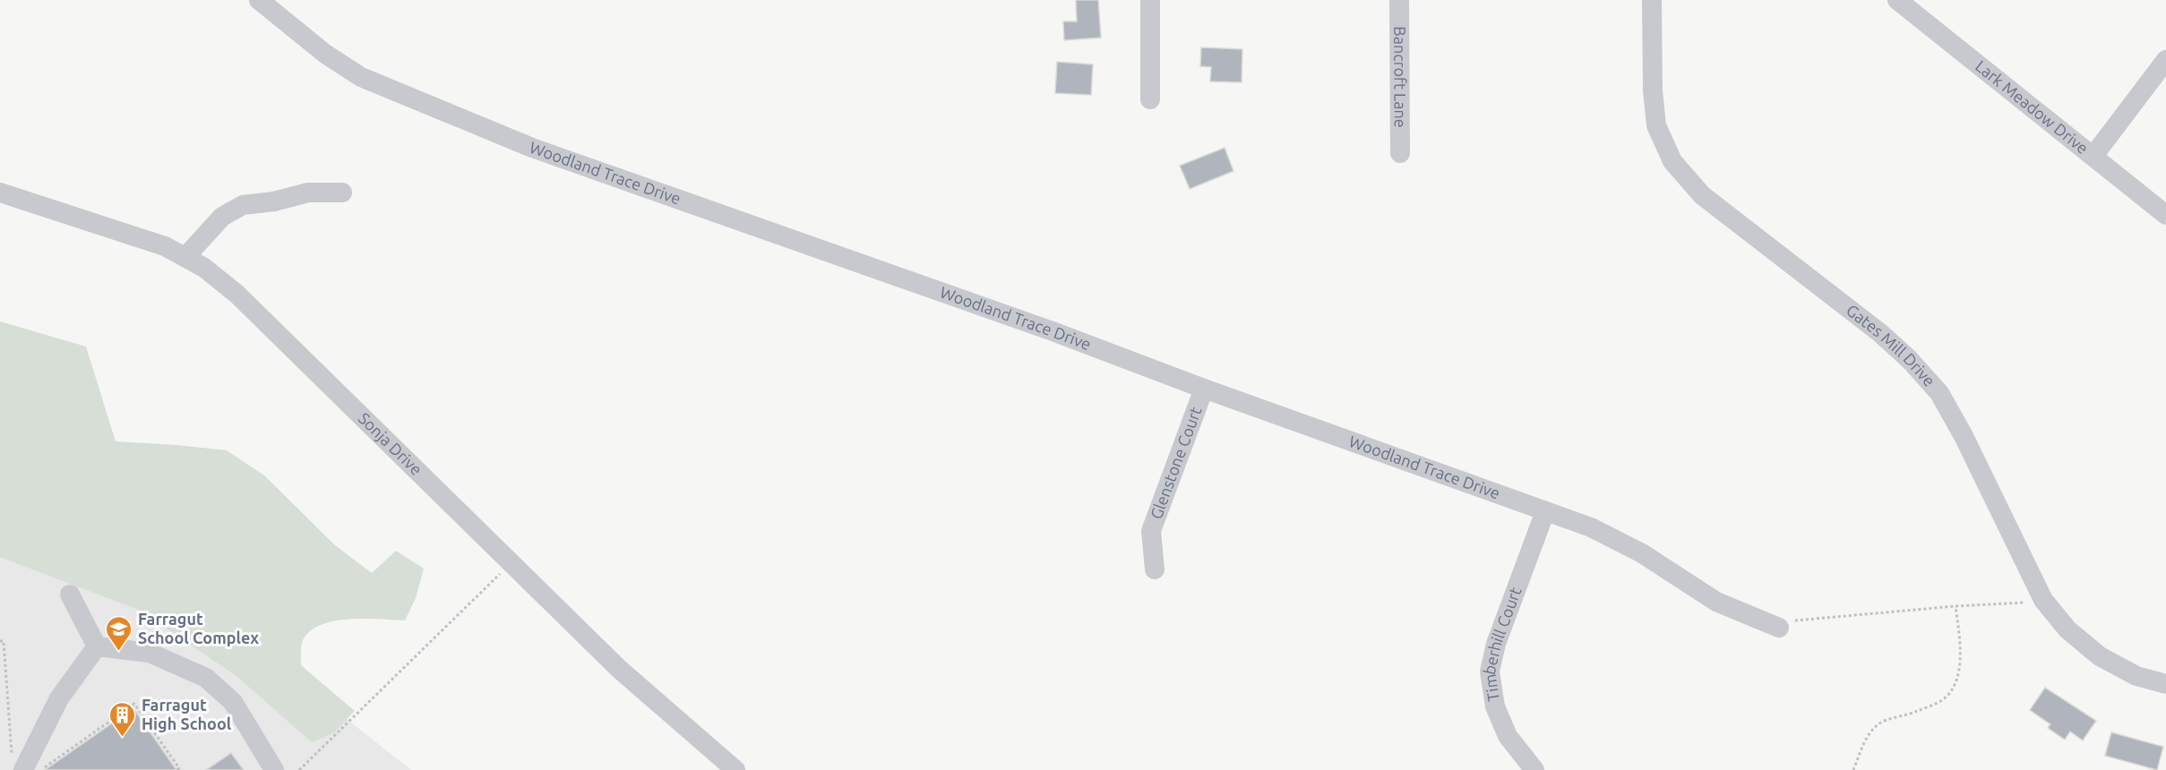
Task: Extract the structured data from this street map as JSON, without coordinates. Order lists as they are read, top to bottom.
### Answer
{
  "streets": {
    "street": [
      "Bancroft Lane",
      "Lark Meadow Drive",
      "Woodland Trace Drive",
      "Gates Mill Drive",
      "Sonja Drive",
      "Glenstone Court",
      "Timberhill Court"
    ]
  },
  "crossings": [
    ["Woodland Trace Drive", "Glenstone Court"],
    ["Woodland Trace Drive", "Timberhill Court"]
  ],
  "places": {
    "school or university": ["Farragut School Complex"],
    "building": ["Farragut High School"]
  }
}
